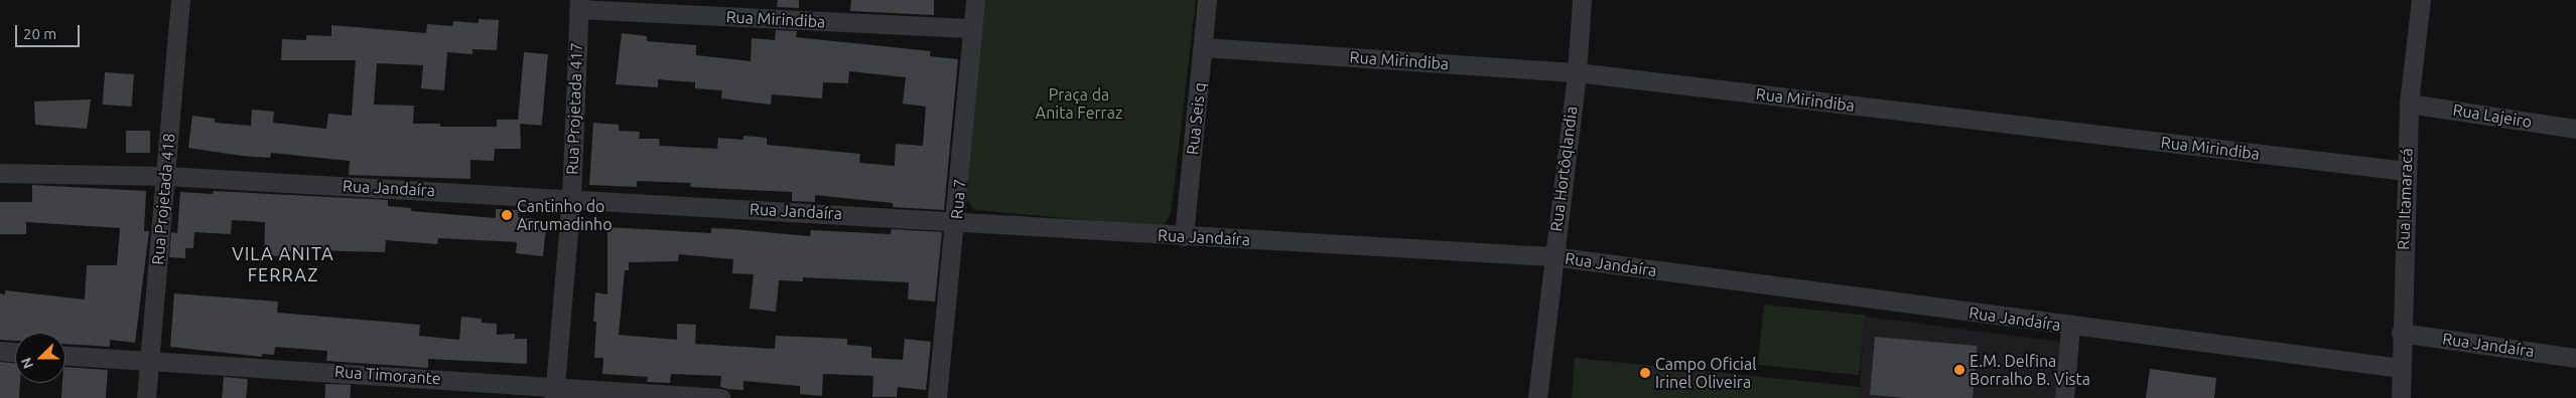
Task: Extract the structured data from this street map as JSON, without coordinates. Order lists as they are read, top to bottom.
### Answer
{
  "streets": {
    "street": [
      "Rua Mirindiba",
      "Rua Projetada 417",
      "Rua Lajeiro",
      "Rua Seis q",
      "Rua Hortôqlandia",
      "Rua Jandaíra",
      "Rua Projetada 418",
      "Rua 7",
      "Rua Itamaracá",
      "Rua Timorante"
    ]
  },
  "crossings": [
    ["Rua Mirindiba", "Rua Projetada 417"],
    ["Rua Mirindiba", "Rua Seis q"],
    ["Rua Mirindiba", "Rua Hortôqlandia"],
    ["Rua Mirindiba", "Rua 7"],
    ["Rua Mirindiba", "Rua Itamaracá"],
    ["Rua Projetada 417", "Rua Jandaíra"],
    ["Rua Projetada 417", "Rua Timorante"],
    ["Rua Lajeiro", "Rua Itamaracá"],
    ["Rua Seis q", "Rua Jandaíra"],
    ["Rua Hortôqlandia", "Rua Jandaíra"],
    ["Rua Jandaíra", "Rua Projetada 418"],
    ["Rua Jandaíra", "Rua 7"],
    ["Rua Jandaíra", "Rua Itamaracá"],
    ["Rua Projetada 418", "Rua Timorante"]
  ],
  "districts": ["VILA ANITA FERRAZ"],
  "parks": ["Praça da Anita Ferraz"],
  "places": ["Cantinho do Arrumadinho", "E.M. Delfina Borralho B. Vista", "Campo Oficial Irinel Oliveira"],
  "scale_bar": "20 m",
  "north": "left"
}
